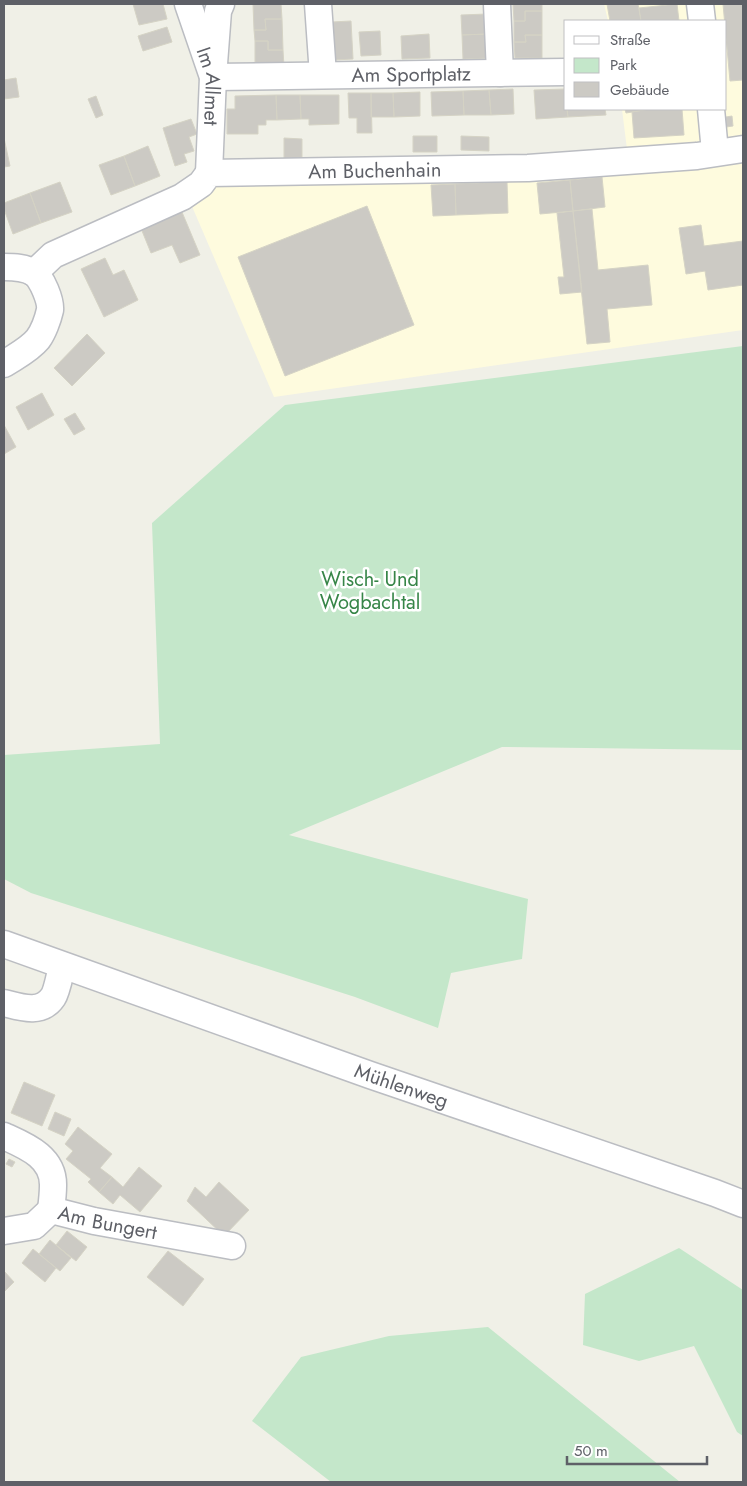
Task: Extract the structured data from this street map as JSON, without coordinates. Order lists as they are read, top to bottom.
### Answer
{
  "streets": {
    "street": [
      "Am Sportplatz",
      "Im Allmet",
      "Am Buchenhain",
      "Mühlenweg",
      "Am Bungert"
    ]
  },
  "crossings": [
    ["Am Sportplatz", "Im Allmet"],
    ["Im Allmet", "Am Buchenhain"]
  ],
  "parks": ["Wisch- Und Wogbachtal"],
  "legend": ["Straße", "Park", "Gebäude"],
  "scale_bar": "50 m"
}
